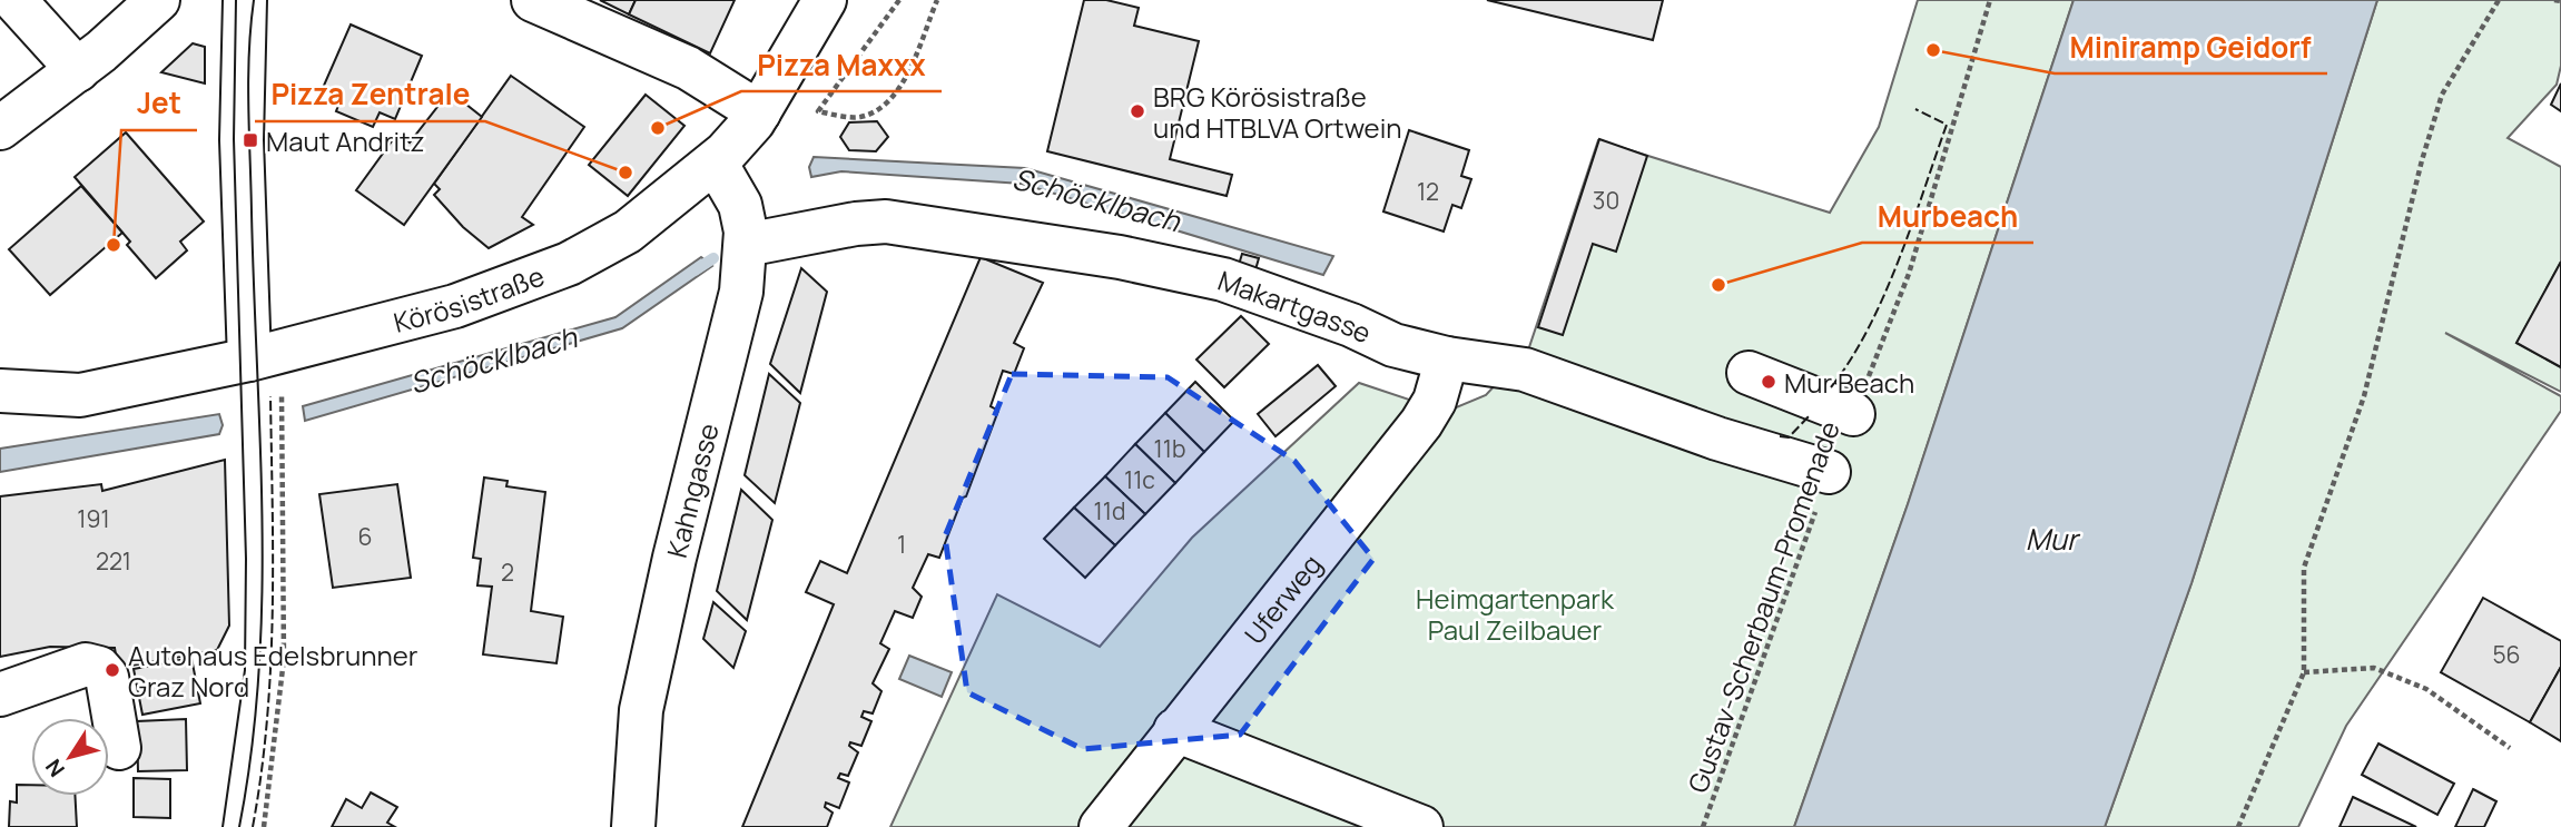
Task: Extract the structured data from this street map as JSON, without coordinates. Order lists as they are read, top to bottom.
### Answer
{
  "streets": {
    "street": [
      "Körösistraße",
      "Makartgasse",
      "Kahngasse",
      "Uferweg"
    ],
    "path": ["Gustav-Scherbaum-Promenade"]
  },
  "crossings": [
    ["Makartgasse", "Kahngasse"],
    ["Makartgasse", "Uferweg"],
    ["Makartgasse", "Gustav-Scherbaum-Promenade"]
  ],
  "water": ["Schöcklbach", "Mur"],
  "parks": ["Heimgartenpark Paul Zeilbauer"],
  "places": {
    "other": [
      "Miniramp Geidorf",
      "BRG Körösistraße und HTBLVA Ortwein",
      "Pizza Maxxx",
      "Pizza Zentrale",
      "Jet",
      "Murbeach",
      "Mur Beach",
      "Autohaus Edelsbrunner Graz Nord"
    ],
    "transit": ["Maut Andritz"]
  },
  "house_numbers": [
    "12",
    "30",
    "11b",
    "11c",
    "11d",
    "191",
    "6",
    "1",
    "221",
    "2",
    "56"
  ],
  "north": "bottom left"
}
